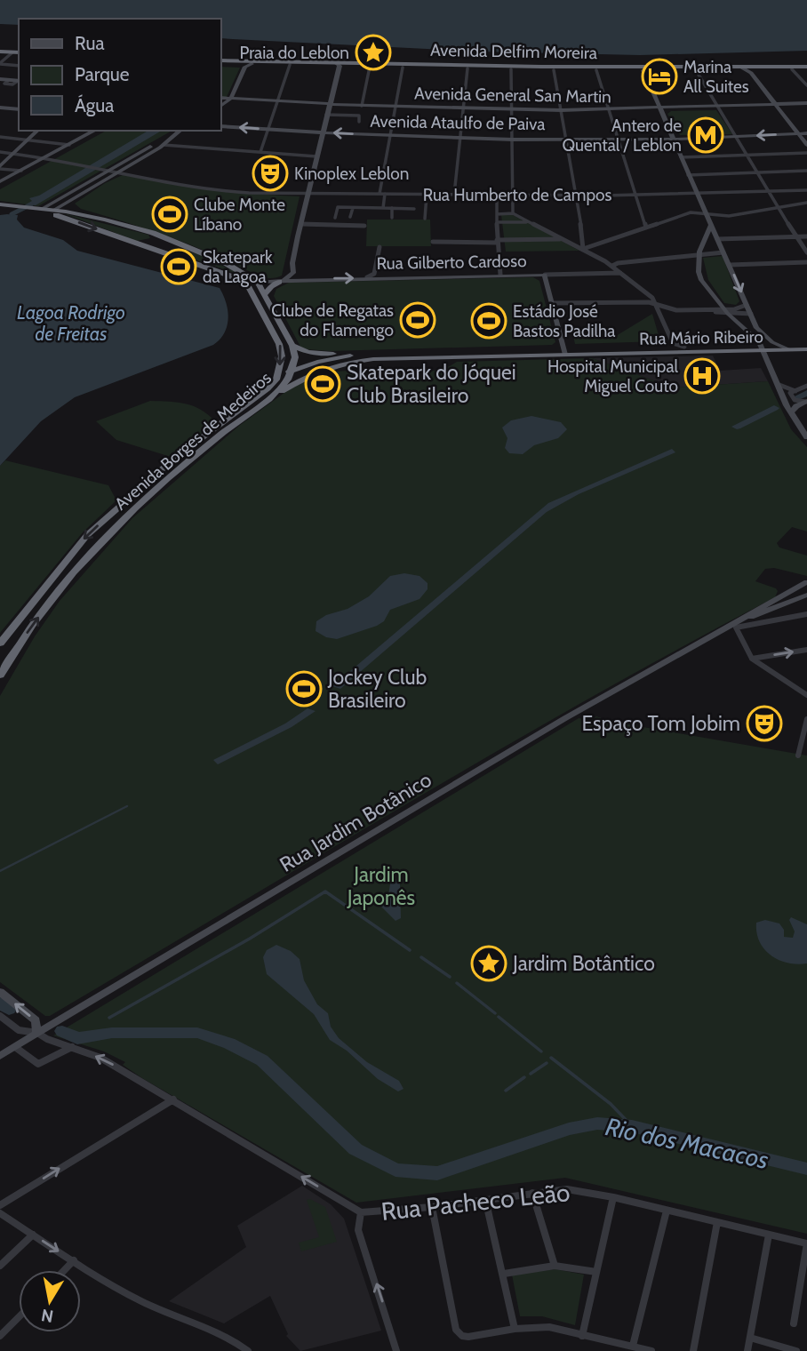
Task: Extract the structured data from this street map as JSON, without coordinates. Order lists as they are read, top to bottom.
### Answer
{
  "streets": {
    "highway": ["Avenida Delfim Moreira", "Rua Mário Ribeiro", "Avenida Borges de Medeiros"],
    "main road": [
      "Avenida General San Martin",
      "Avenida Ataulfo de Paiva",
      "Rua Gilberto Cardoso",
      "Rua Jardim Botânico"
    ],
    "street": ["Rua Humberto de Campos", "Rua Pacheco Leão"]
  },
  "crossings": [
    ["Rua Mário Ribeiro", "Avenida Borges de Medeiros"],
    ["Rua Jardim Botânico", "Rua Pacheco Leão"]
  ],
  "one_way": ["Rua Pacheco Leão"],
  "water": ["Lagoa Rodrigo de Freitas", "Rio dos Macacos"],
  "parks": ["Jardim Japonês"],
  "places": {
    "place": ["Praia do Leblon", "Jardim Botântico"],
    "hotel": ["Marina All Suites"],
    "metro station": ["Antero de Quental / Leblon"],
    "theatre": ["Kinoplex Leblon", "Espaço Tom Jobim"],
    "sports": [
      "Clube Monte Líbano",
      "Skatepark da Lagoa",
      "Clube de Regatas do Flamengo",
      "Estádio José Bastos Padilha",
      "Skatepark do Jóquei Club Brasileiro",
      "Jockey Club Brasileiro"
    ],
    "hospital": ["Hospital Municipal Miguel Couto"]
  },
  "legend": ["Rua", "Parque", "Água"],
  "north": "bottom"
}
